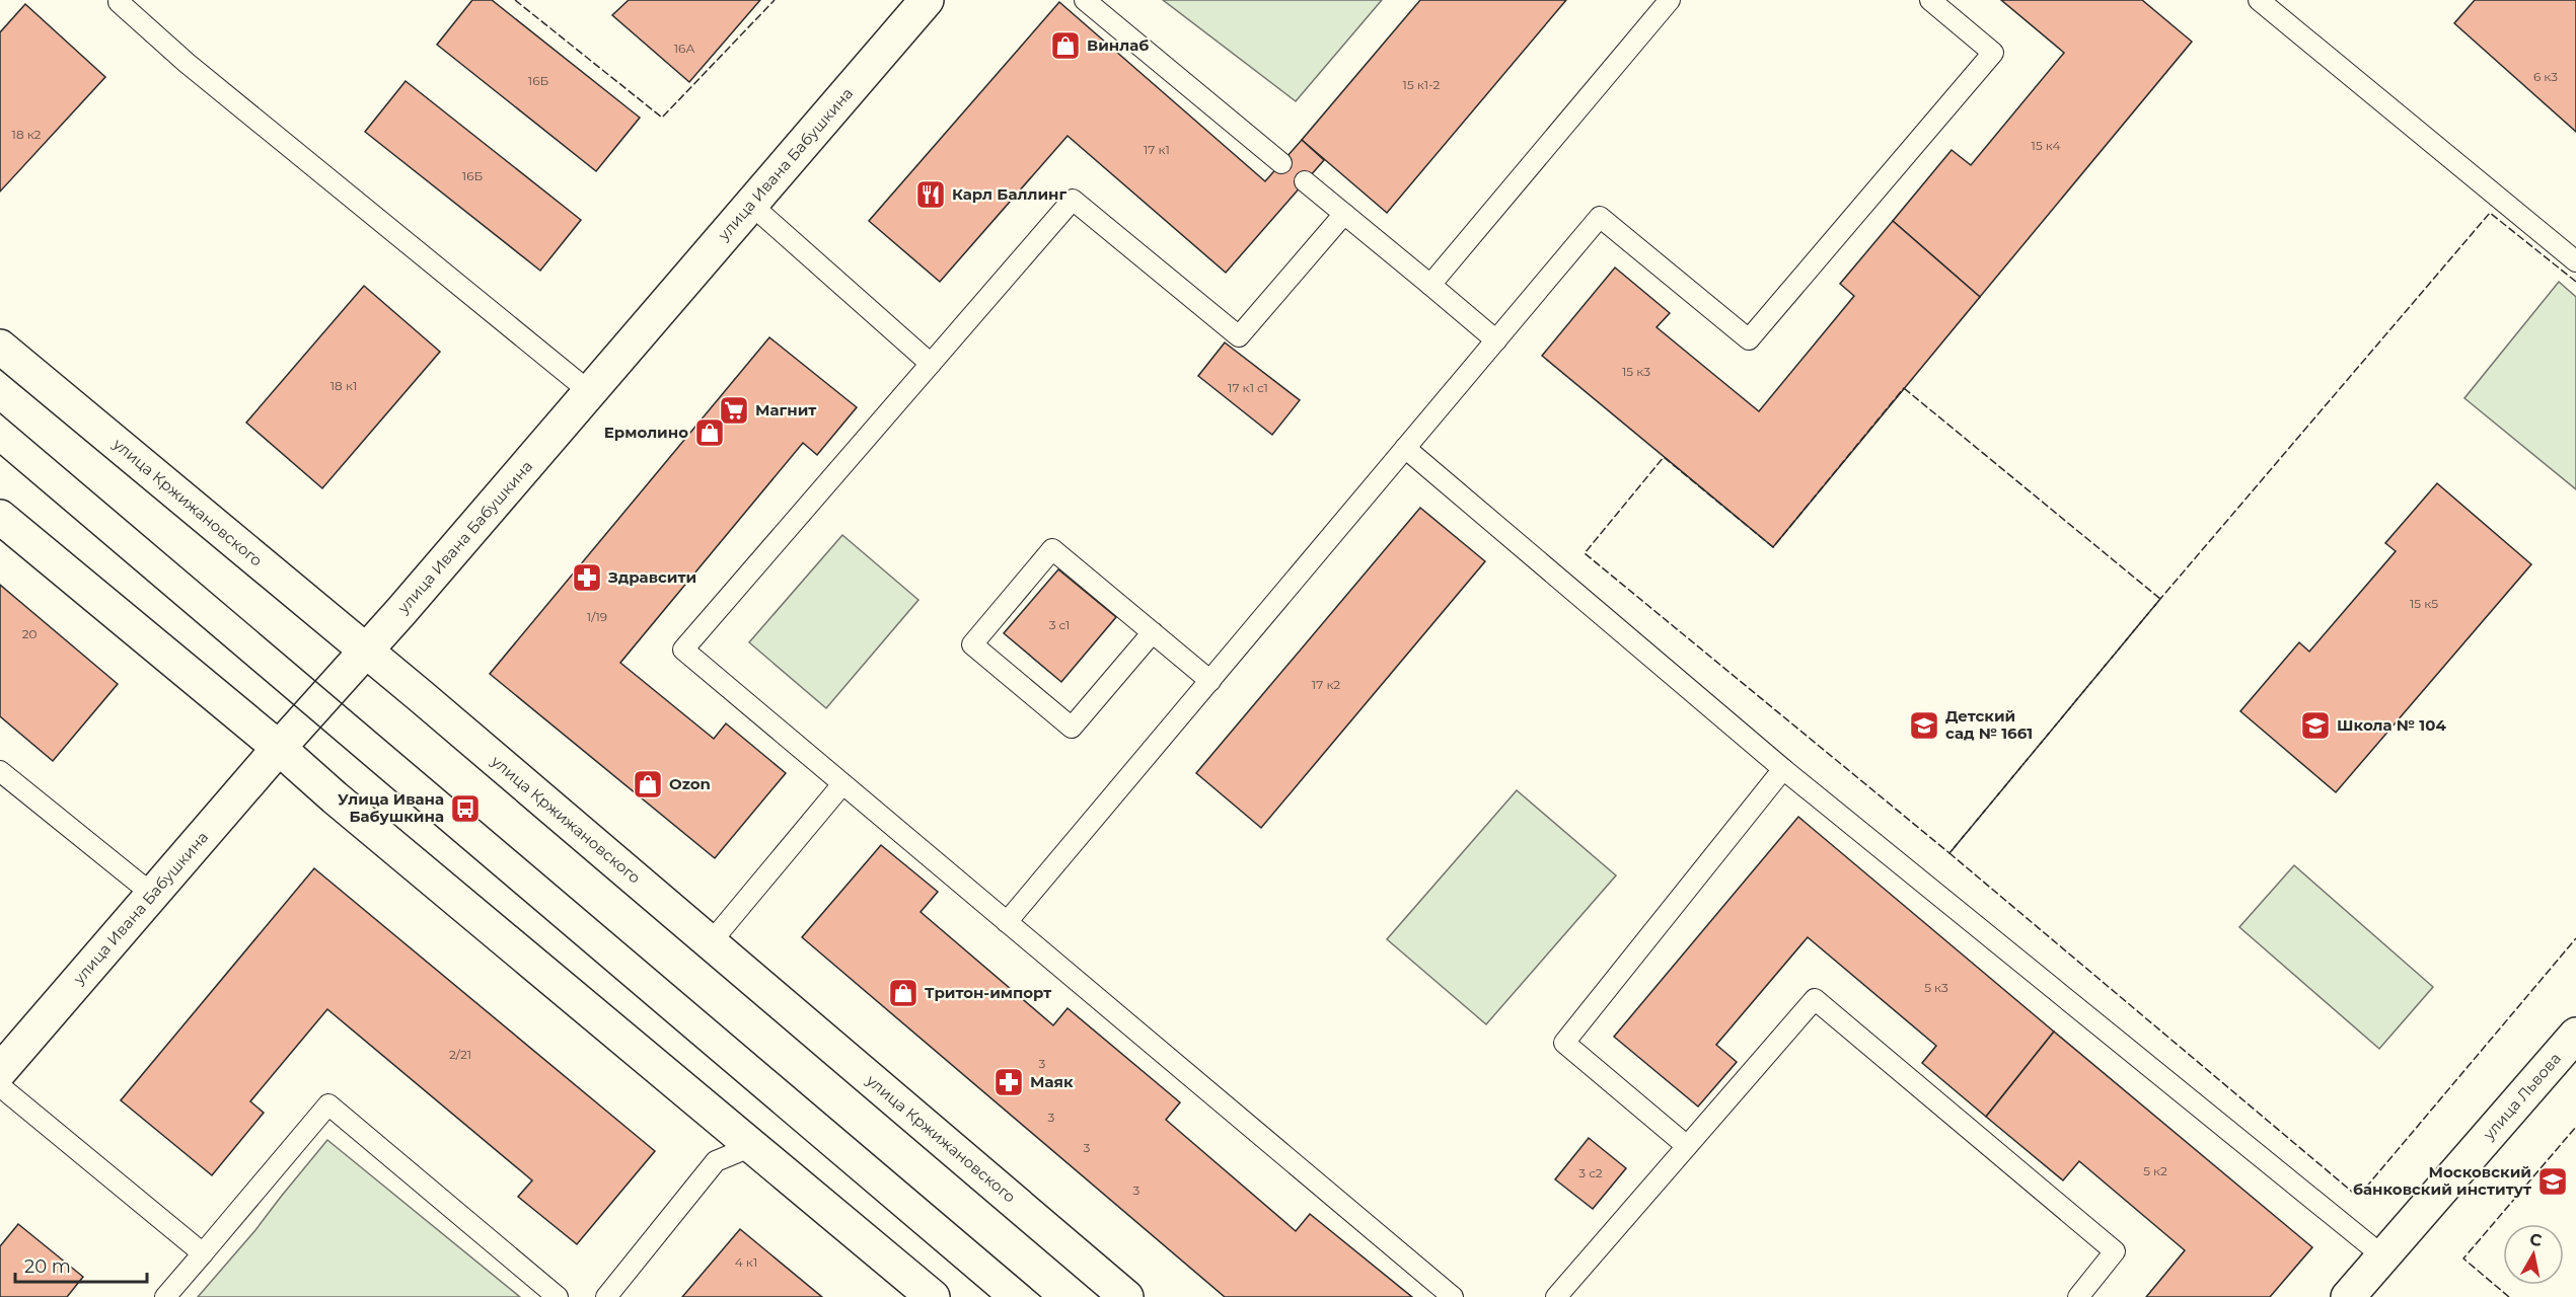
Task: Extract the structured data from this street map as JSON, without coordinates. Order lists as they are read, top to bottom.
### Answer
{
  "streets": {
    "street": ["улица Ивана Бабушкина", "улица Кржижановского", "улица Львова"]
  },
  "crossings": [
    ["улица Ивана Бабушкина", "улица Кржижановского"]
  ],
  "places": {
    "shop": [
      "Винлаб",
      "Ермолино",
      "Ozon",
      "Тритон-импорт"
    ],
    "restaurant": ["Карл Баллинг"],
    "supermarket": ["Магнит"],
    "pharmacy": ["Здравсити", "Маяк"],
    "school or university": ["Детский сад № 1661", "Школа № 104", "Московский банковский институт"],
    "bus stop": ["Улица Ивана Бабушкина"]
  },
  "house_numbers": [
    "16А",
    "6 к3",
    "16Б",
    "15 к1-2",
    "18 к2",
    "15 к4",
    "17 к1",
    "16Б",
    "15 к3",
    "18 к1",
    "17 к1 с1",
    "15 к5",
    "1/19",
    "3 с1",
    "20",
    "17 к2",
    "5 к3",
    "2/21",
    "3",
    "3",
    "3",
    "5 к2",
    "3 с2",
    "3",
    "4 к1"
  ],
  "scale_bar": "20 m",
  "north": "top"
}
